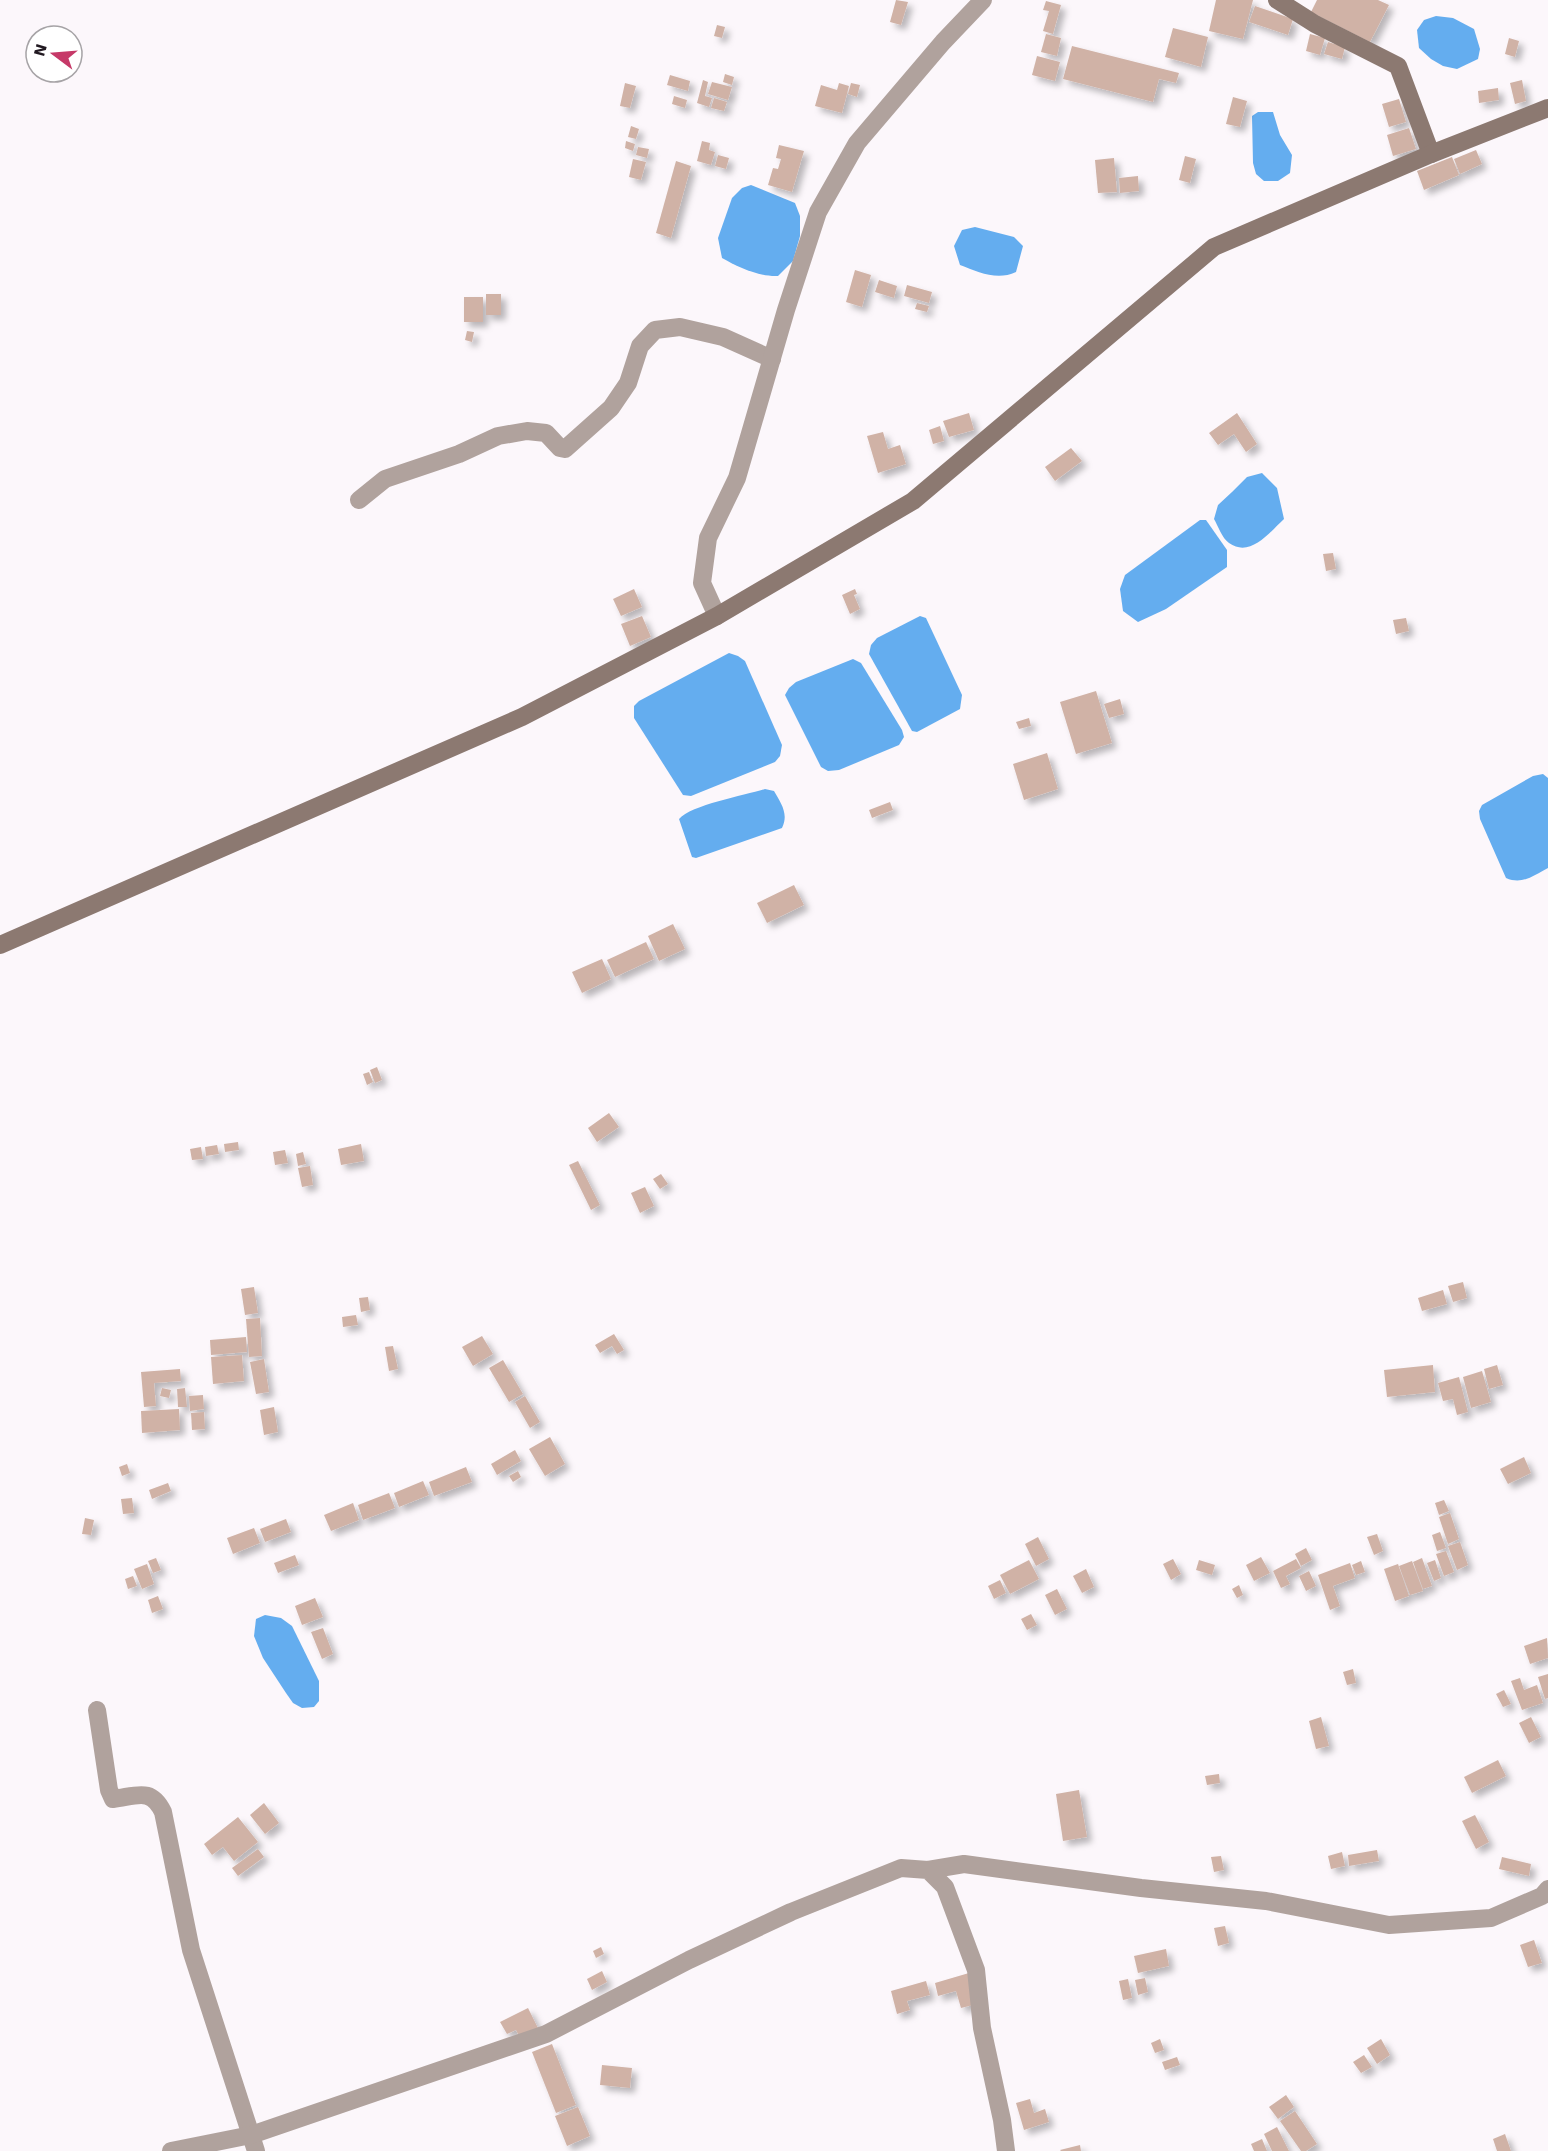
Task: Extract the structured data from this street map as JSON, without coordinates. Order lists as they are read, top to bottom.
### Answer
{
  "north": "left"
}
